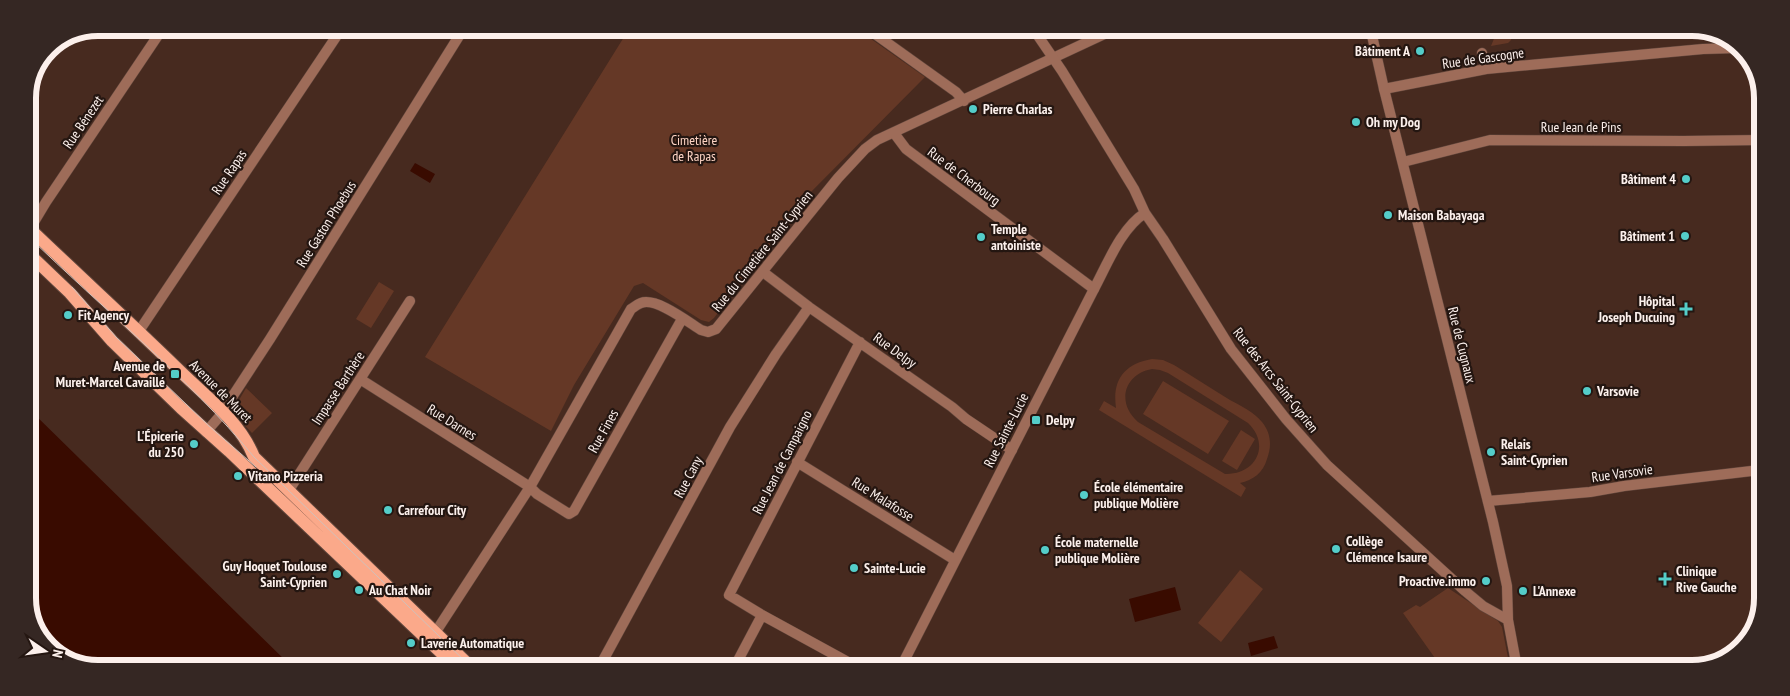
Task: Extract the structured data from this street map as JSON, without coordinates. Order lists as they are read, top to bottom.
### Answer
{
  "streets": {
    "main road": ["Avenue de Muret"],
    "street": [
      "Rue de Gascogne",
      "Rue Bénezet",
      "Rue Jean de Pins",
      "Rue Rapas",
      "Rue de Cherbourg",
      "Rue Gaston Phoebus",
      "Rue du Cimetière Saint-Cyprien",
      "Rue de Cugnaux",
      "Rue Delpy",
      "Rue des Arcs Saint-Cyprien",
      "Impasse Barthère",
      "Rue Darnes",
      "Rue Sainte-Lucie",
      "Rue Fines",
      "Rue Jean de Campaigno",
      "Rue Varsovie",
      "Rue Cany",
      "Rue Malafosse"
    ]
  },
  "crossings": [
    ["Rue de Gascogne", "Rue de Cugnaux"],
    ["Rue Jean de Pins", "Rue de Cugnaux"],
    ["Rue Rapas", "Avenue de Muret"],
    ["Rue de Cherbourg", "Rue du Cimetière Saint-Cyprien"],
    ["Rue de Cherbourg", "Rue Sainte-Lucie"],
    ["Rue Gaston Phoebus", "Avenue de Muret"],
    ["Rue du Cimetière Saint-Cyprien", "Rue Delpy"],
    ["Rue du Cimetière Saint-Cyprien", "Rue des Arcs Saint-Cyprien"],
    ["Rue du Cimetière Saint-Cyprien", "Avenue de Muret"],
    ["Rue du Cimetière Saint-Cyprien", "Rue Darnes"],
    ["Rue du Cimetière Saint-Cyprien", "Rue Fines"],
    ["Rue de Cugnaux", "Rue des Arcs Saint-Cyprien"],
    ["Rue de Cugnaux", "Rue Varsovie"],
    ["Rue Delpy", "Rue Sainte-Lucie"],
    ["Rue Delpy", "Rue Jean de Campaigno"],
    ["Rue Delpy", "Rue Cany"],
    ["Rue des Arcs Saint-Cyprien", "Rue Sainte-Lucie"],
    ["Impasse Barthère", "Avenue de Muret"],
    ["Impasse Barthère", "Rue Darnes"],
    ["Rue Darnes", "Rue Fines"],
    ["Rue Sainte-Lucie", "Rue Malafosse"],
    ["Rue Jean de Campaigno", "Rue Malafosse"]
  ],
  "parks": ["Cimetière de Rapas"],
  "places": {
    "other": [
      "Bâtiment A",
      "Pierre Charlas",
      "Oh my Dog",
      "Bâtiment 4",
      "Maison Babayaga",
      "Bâtiment 1",
      "Temple antoiniste",
      "Fit Agency",
      "Varsovie",
      "L'Épicerie du 250",
      "Relais Saint-Cyprien",
      "Vitano Pizzeria",
      "École élémentaire publique Molière",
      "Carrefour City",
      "Collège Clémence Isaure",
      "École maternelle publique Molière",
      "Sainte-Lucie",
      "Guy Hoquet Toulouse Saint-Cyprien",
      "Proactive.immo",
      "Au Chat Noir",
      "L'Annexe",
      "Laverie Automatique"
    ],
    "health": ["Hôpital Joseph Ducuing", "Clinique Rive Gauche"],
    "transit": ["Avenue de Muret-Marcel Cavaillé", "Delpy"]
  },
  "north": "right"
}
